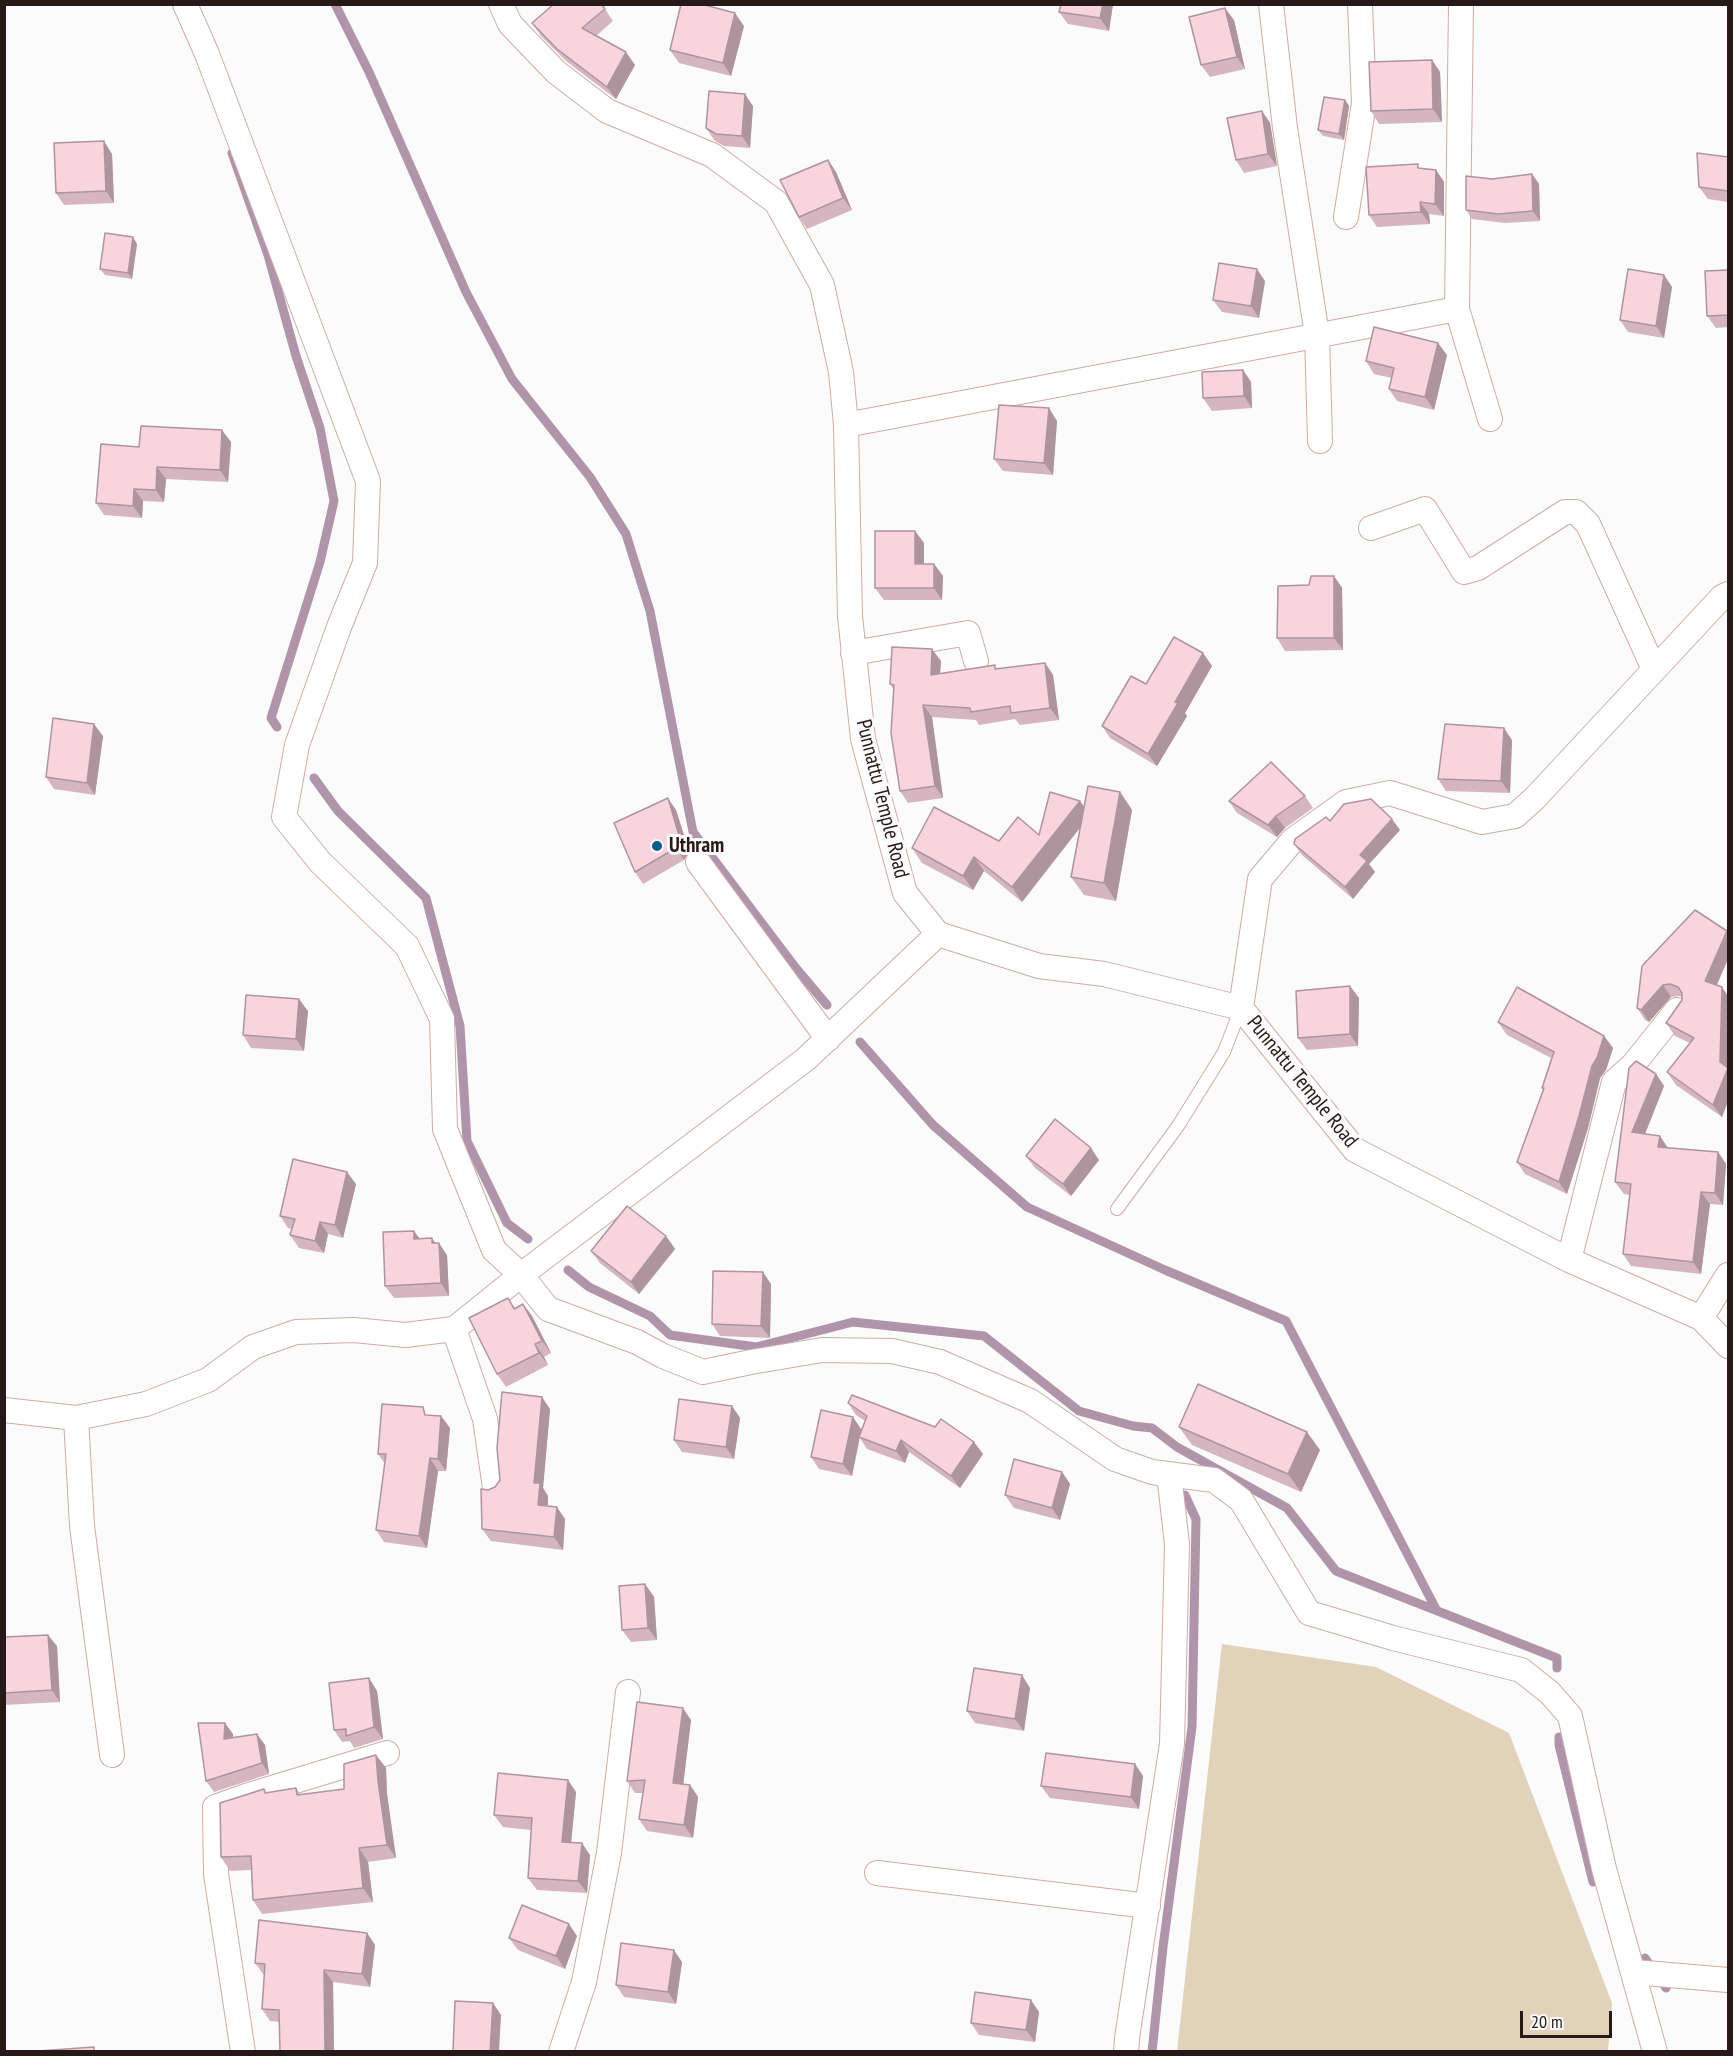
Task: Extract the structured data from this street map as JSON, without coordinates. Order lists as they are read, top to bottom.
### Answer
{
  "streets": {
    "street": ["Punnattu Temple Road"]
  },
  "places": ["Uthram"],
  "scale_bar": "20 m"
}
